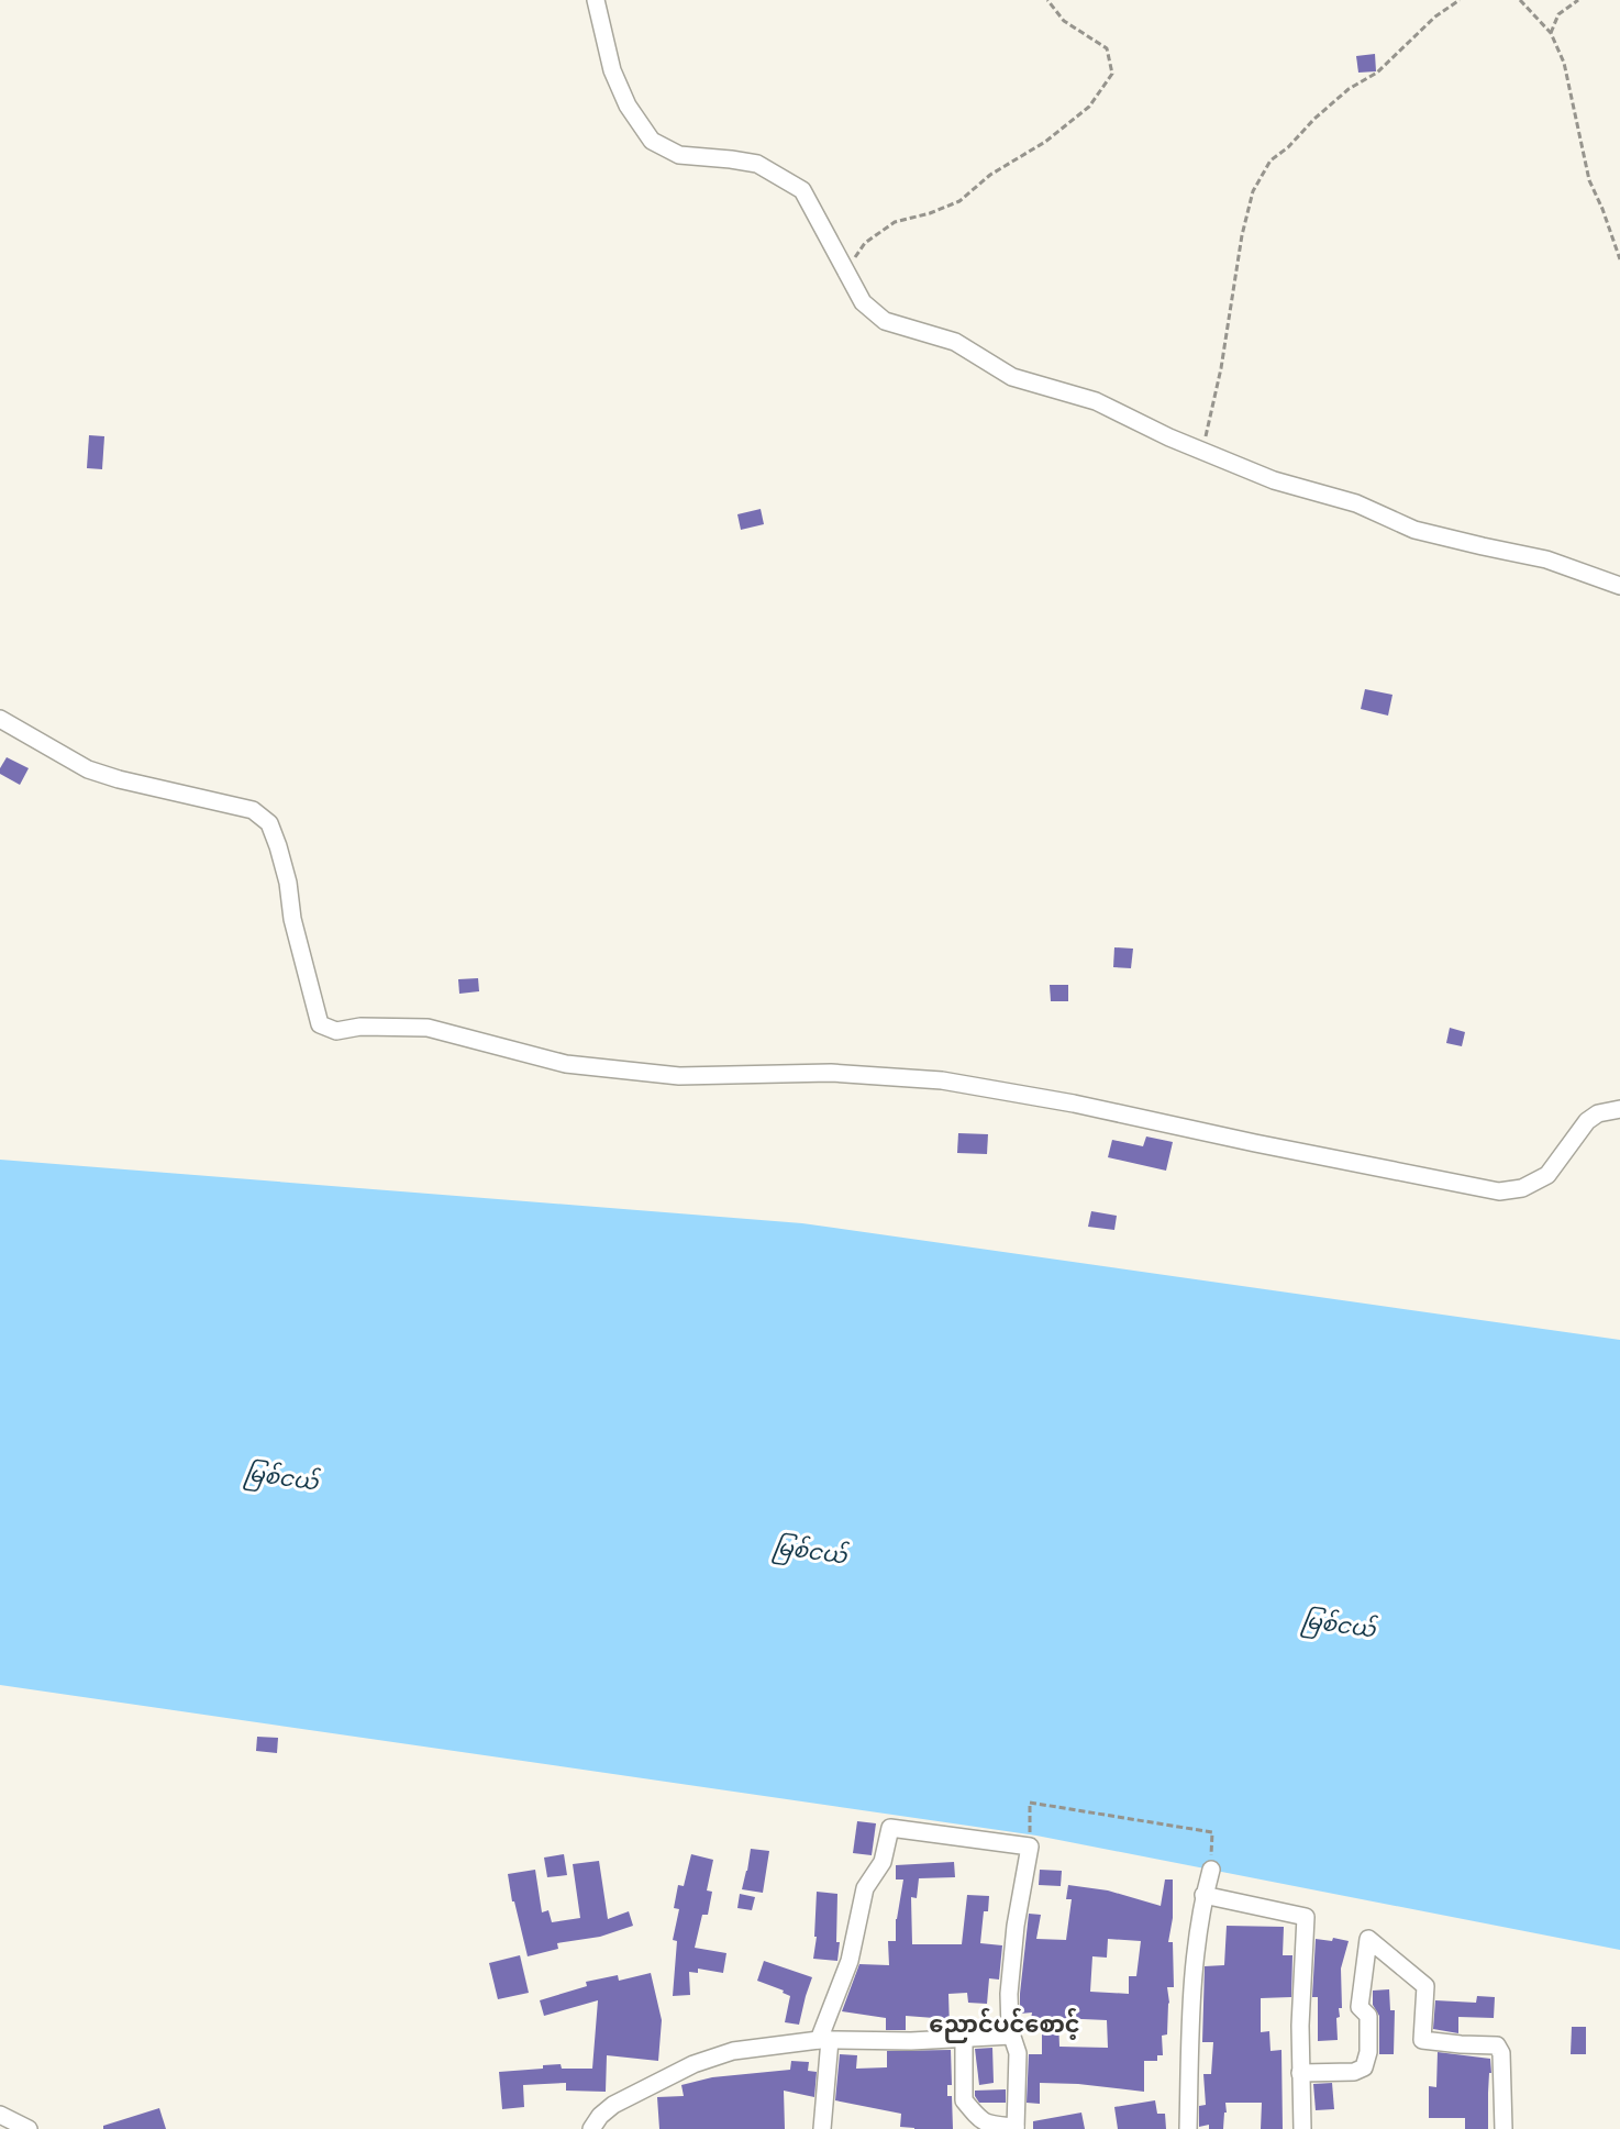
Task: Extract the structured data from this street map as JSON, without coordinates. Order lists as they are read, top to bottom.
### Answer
{
  "districts": ["ညောင်ပင်စောင့်"],
  "water": ["မြစ်ငယ်"]
}
